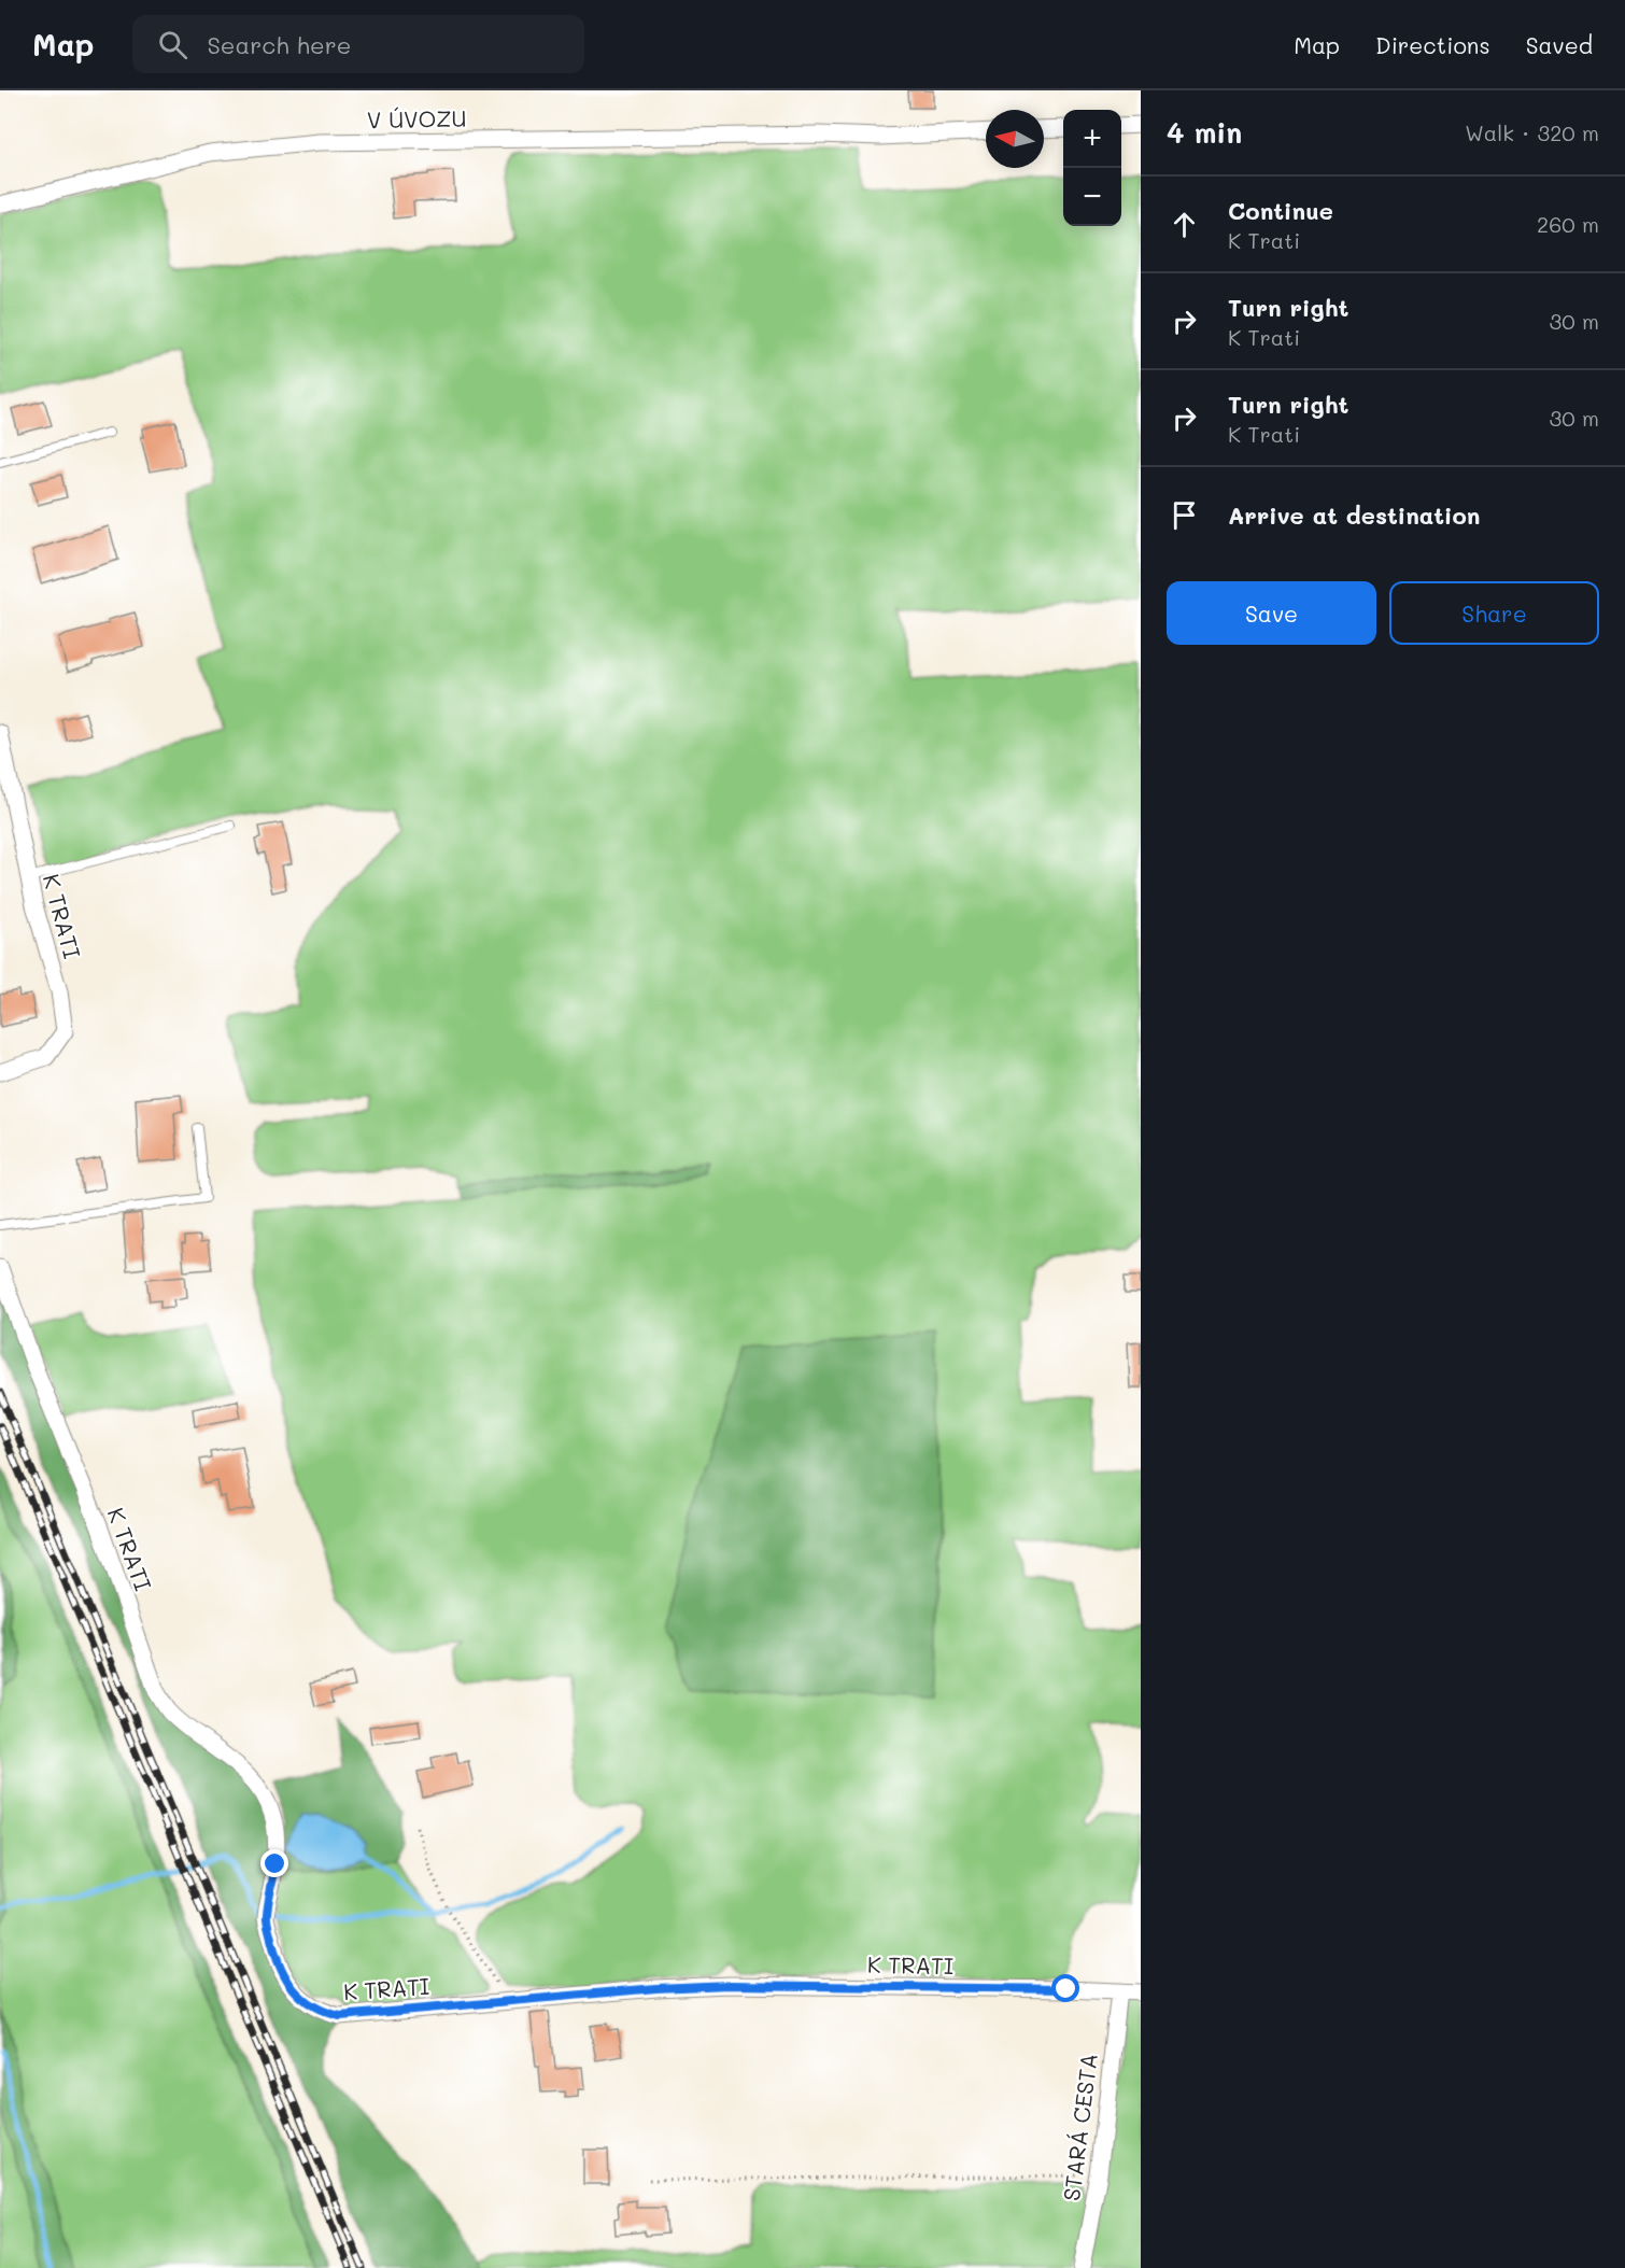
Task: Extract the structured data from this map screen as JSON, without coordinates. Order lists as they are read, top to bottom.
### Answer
{
  "streets": {
    "street": ["V ÚVOZU", "K TRATI", "STARÁ CESTA"]
  },
  "crossings": [
    ["K TRATI", "STARÁ CESTA"]
  ],
  "north": "left",
  "page": {
    "header": "Map",
    "search": "Search here",
    "nav": ["Map", "Directions", "Saved"],
    "heading": ["4 min", "Walk · 320 m"],
    "map_buttons": ["+", "−"],
    "list": [
      ["Continue", "K Trati", "260 m"],
      ["Turn right", "K Trati", "30 m"],
      ["Turn right", "K Trati", "30 m"],
      "Arrive at destination"
    ],
    "buttons": ["Save", "Share"]
  }
}
